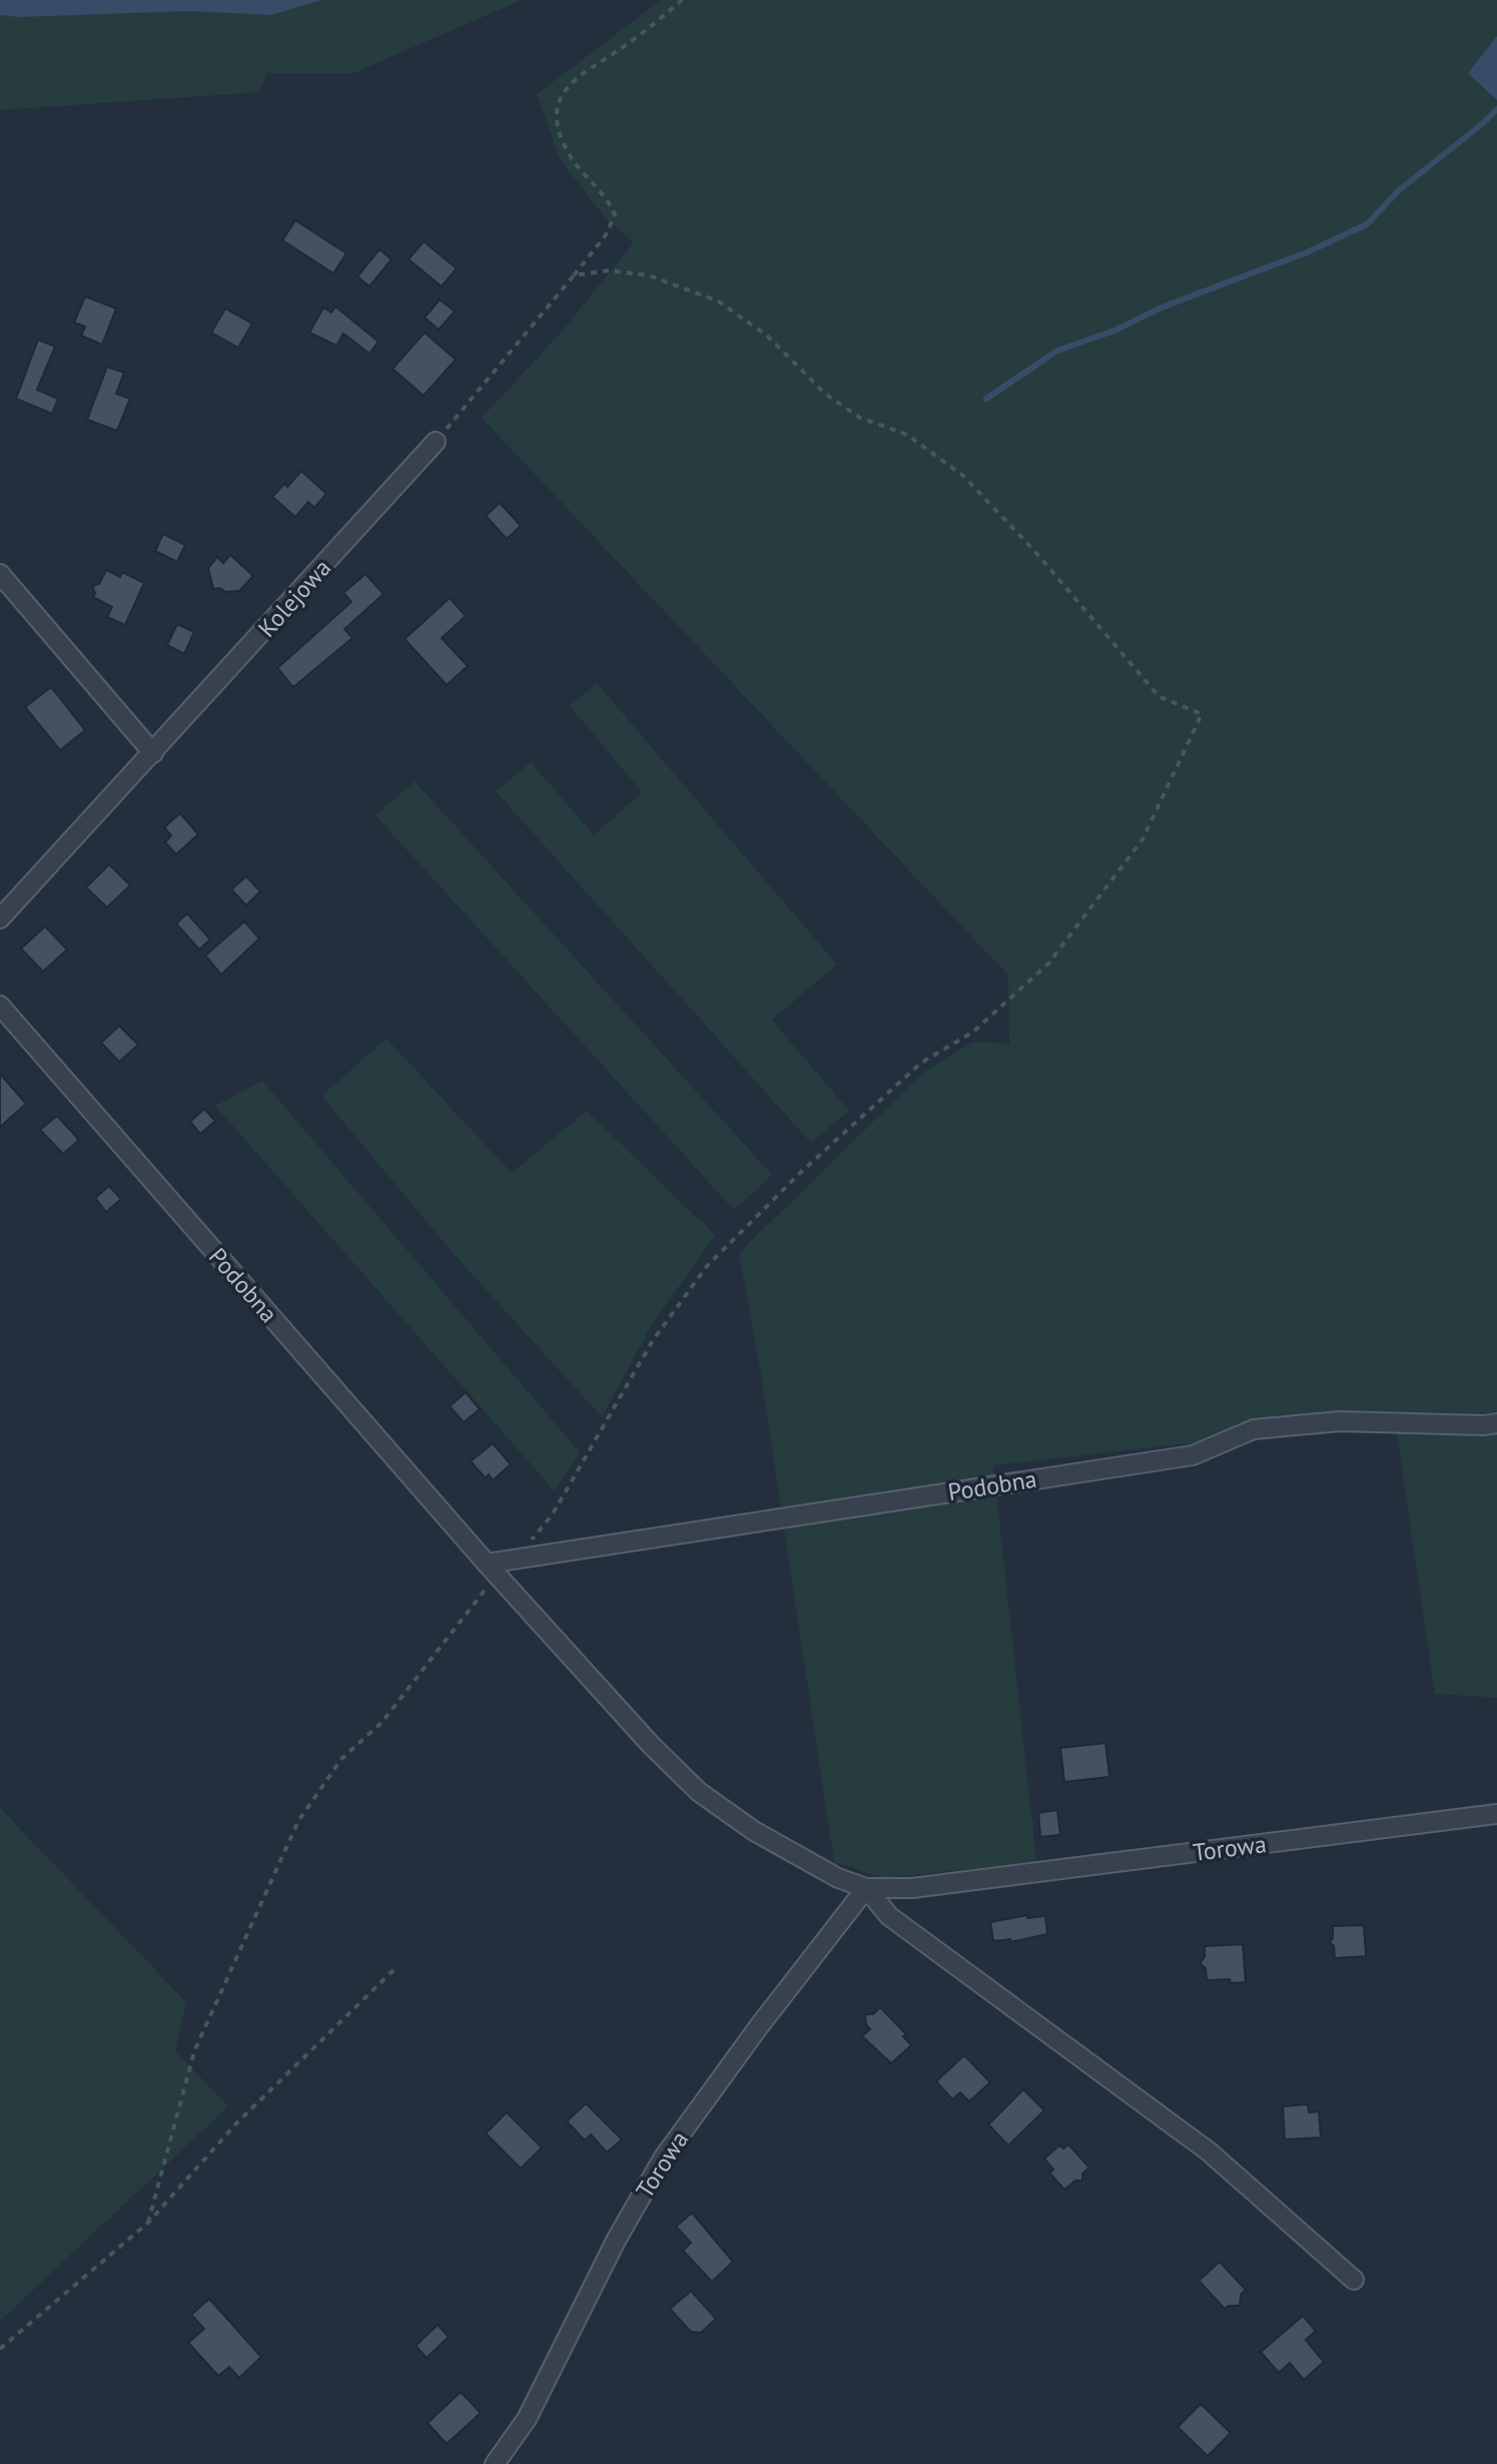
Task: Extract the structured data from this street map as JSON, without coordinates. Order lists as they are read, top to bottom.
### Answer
{
  "streets": {
    "street": ["Kolejowa", "Podobna", "Torowa"]
  },
  "crossings": [
    ["Podobna", "Torowa"]
  ]
}
